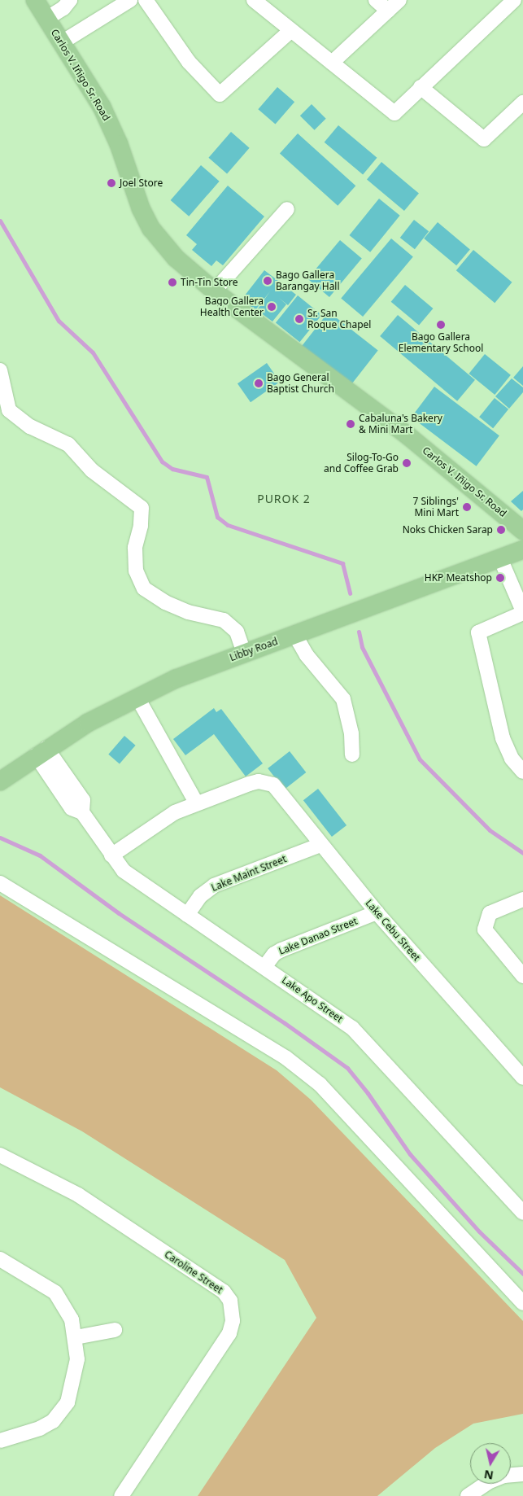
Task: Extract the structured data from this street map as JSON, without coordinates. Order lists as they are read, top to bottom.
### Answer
{
  "streets": {
    "main road": ["Carlos V. Iñigo Sr. Road", "Libby Road"],
    "street": [
      "Lake Maint Street",
      "Lake Cebu Street",
      "Lake Danao Street",
      "Lake Apo Street",
      "Caroline Street"
    ]
  },
  "crossings": [
    ["Libby Road", "Lake Apo Street"],
    ["Lake Maint Street", "Lake Cebu Street"],
    ["Lake Maint Street", "Lake Apo Street"],
    ["Lake Cebu Street", "Lake Danao Street"],
    ["Lake Danao Street", "Lake Apo Street"]
  ],
  "districts": ["PUROK 2"],
  "places": [
    "Joel Store",
    "Bago Gallera Barangay Hall",
    "Tin-Tin Store",
    "Bago Gallera Health Center",
    "Sr. San Roque Chapel",
    "Bago Gallera Elementary School",
    "Bago General Baptist Church",
    "Cabaluna's Bakery & Mini Mart",
    "Silog-To-Go and Coffee Grab",
    "7 Siblings' Mini Mart",
    "Noks Chicken Sarap",
    "HKP Meatshop"
  ],
  "north": "bottom"
}
